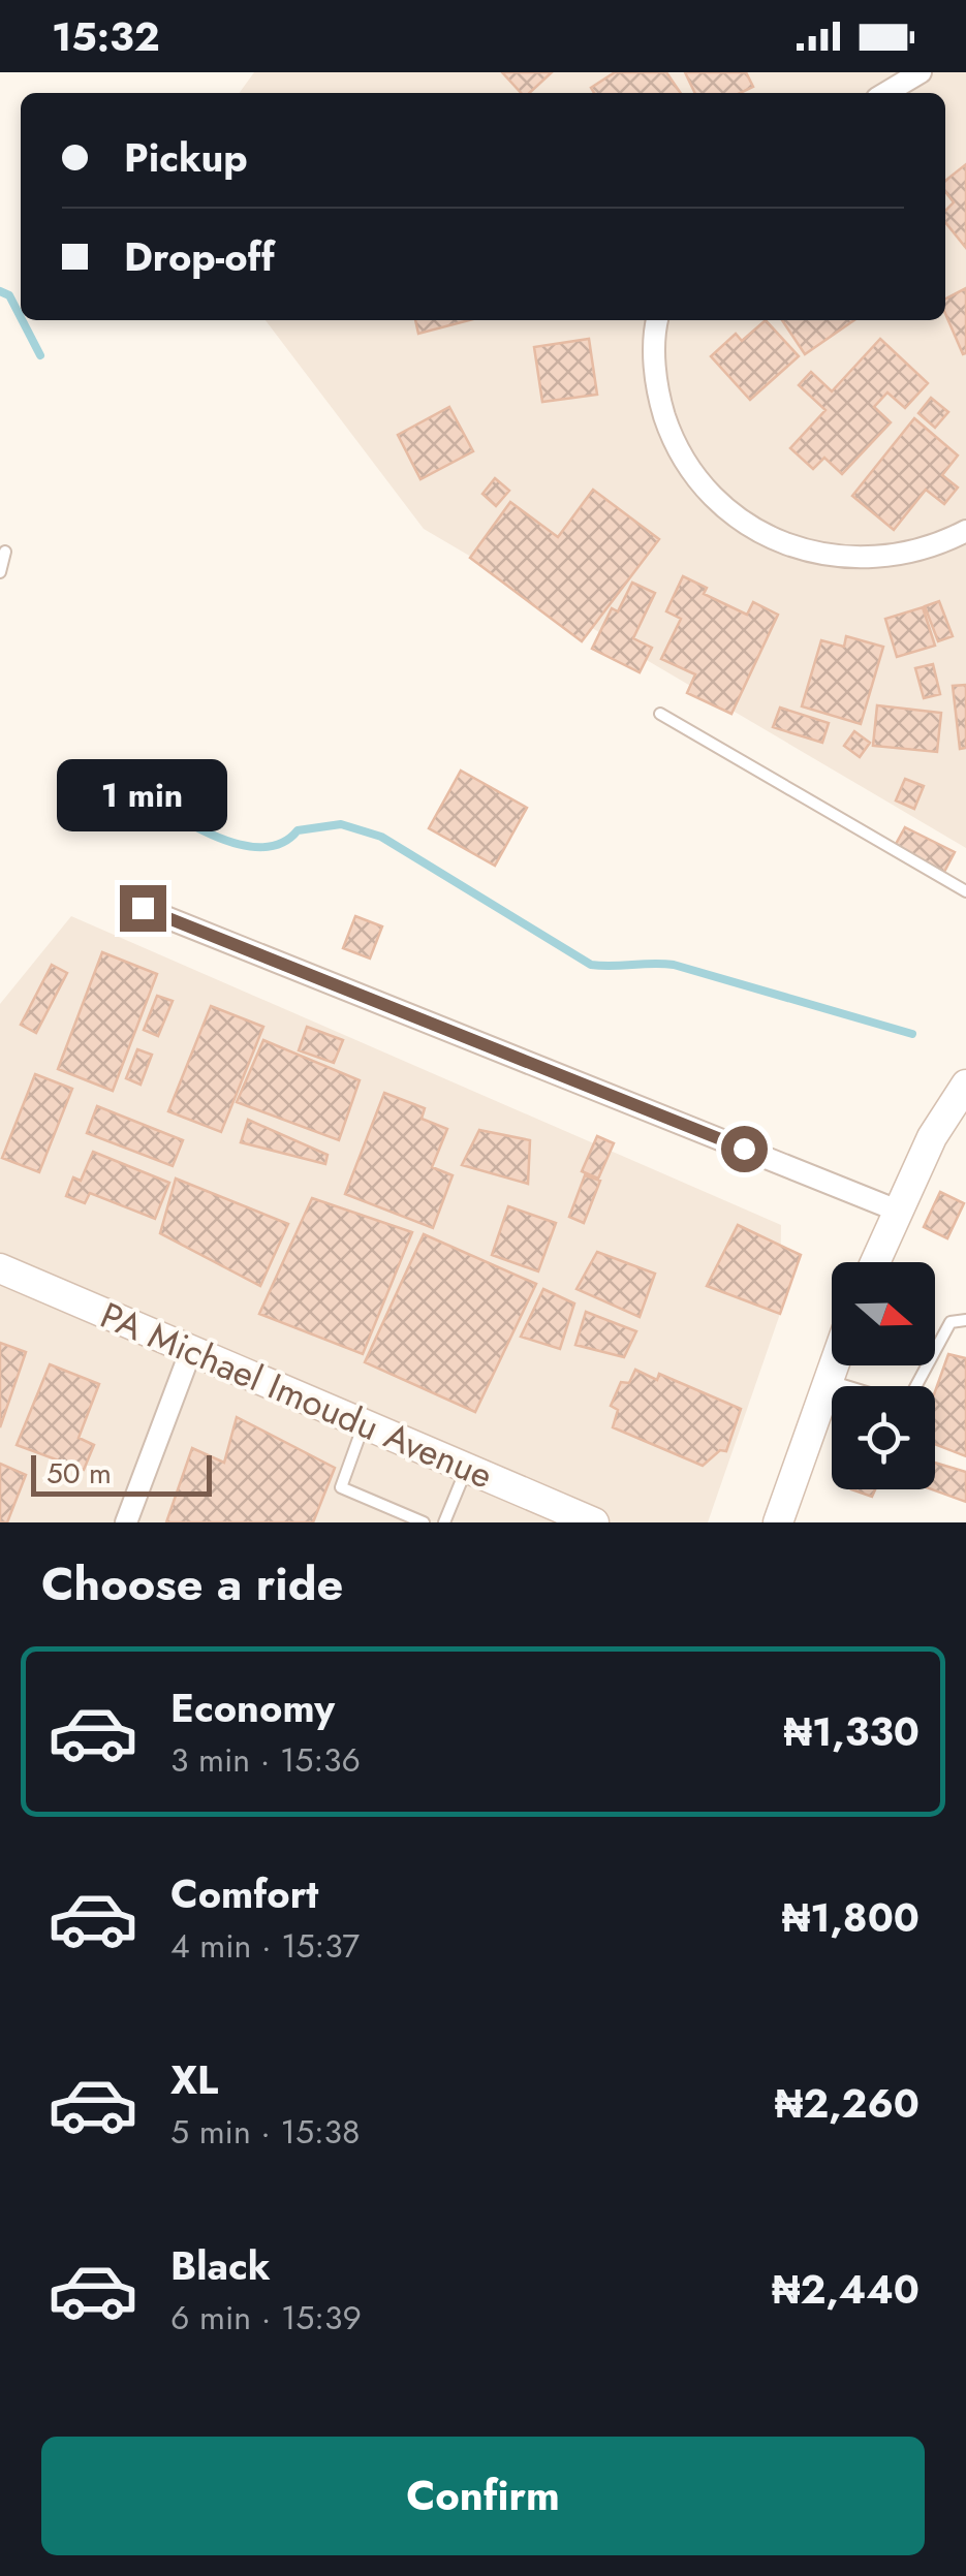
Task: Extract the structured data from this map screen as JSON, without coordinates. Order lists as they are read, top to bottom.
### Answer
{
  "streets": {
    "street": ["PA Michael Imoudu Avenue"]
  },
  "scale_bar": "50 m",
  "north": "right",
  "page": {
    "status": "15:32",
    "banner": ["Pickup", "Drop-off"],
    "bubble": "1 min",
    "scale": "50 m",
    "heading": "Choose a ride",
    "list": [
      {
        "name": "Economy",
        "note": "3 min · 15:36",
        "value": "₦1,330"
      },
      {
        "name": "Comfort",
        "note": "4 min · 15:37",
        "value": "₦1,800"
      },
      {
        "name": "XL",
        "note": "5 min · 15:38",
        "value": "₦2,260"
      },
      {
        "name": "Black",
        "note": "6 min · 15:39",
        "value": "₦2,440"
      }
    ],
    "buttons": "Confirm"
  }
}
